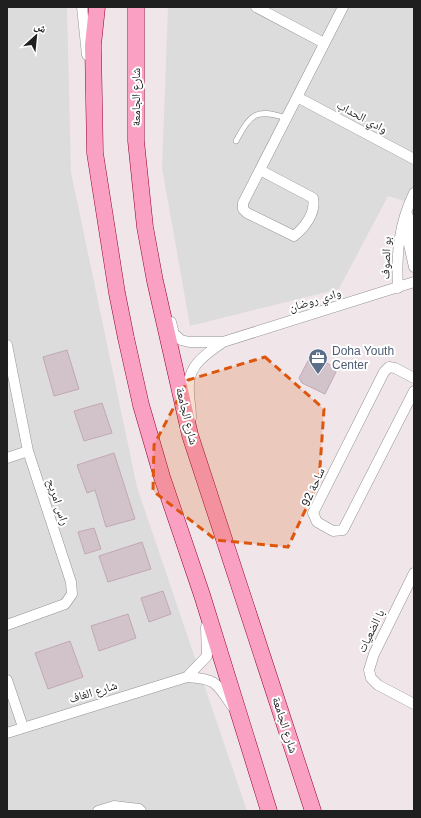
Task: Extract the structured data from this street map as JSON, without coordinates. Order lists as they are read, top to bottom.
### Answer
{
  "streets": {
    "main road": ["شارع الجامعة"],
    "street": [
      "وادي الحداب",
      "بو الصوف",
      "وادي روضان",
      "ساحة 92",
      "راس امريح",
      "با الضعيات",
      "شارع الغاف"
    ]
  },
  "crossings": [
    ["شارع الجامعة", "وادي روضان"],
    ["بو الصوف", "وادي روضان"]
  ],
  "places": {
    "office": ["Doha Youth Center"]
  },
  "north": "top right"
}
